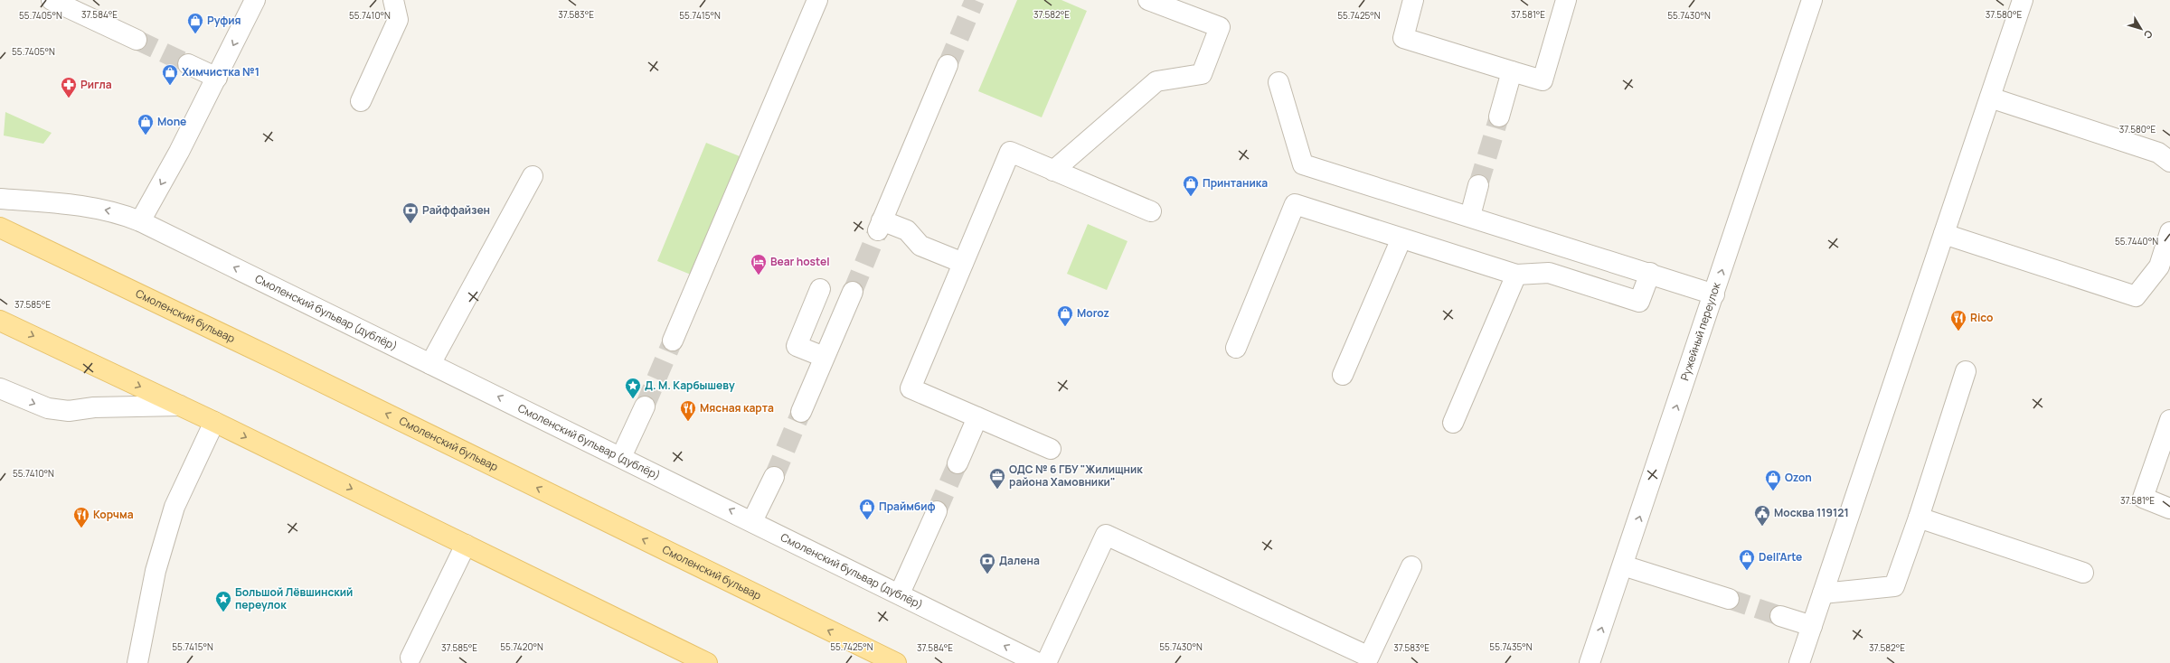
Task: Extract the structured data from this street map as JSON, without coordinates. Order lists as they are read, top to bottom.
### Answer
{
  "streets": {
    "main road": ["Смоленский бульвар"],
    "street": ["Смоленский бульвар (дублёр)", "Ружейный переулок"]
  },
  "one_way": ["Смоленский бульвар (дублёр)", "Ружейный переулок"],
  "places": {
    "shop": [
      "Руфия",
      "Химчистка №1",
      "Mone",
      "Принтаника",
      "Moroz",
      "Ozon",
      "Праймбиф",
      "Dell'Arte"
    ],
    "pharmacy": ["Ригла"],
    "bank": ["Райффайзен", "Далена"],
    "hotel": ["Bear hostel"],
    "restaurant": ["Rico", "Мясная карта", "Корчма"],
    "place": ["Д. М. Карбышеву", "Большой Лёвшинский переулок"],
    "office": ["ОДС № 6 ГБУ \"Жилищник района Хамовники\""],
    "public building": ["Москва 119121"]
  },
  "north": "bottom right",
  "coordinates": [
    "37.580°E",
    "37.584°E",
    "37.583°E",
    "37.582°E",
    "37.581°E",
    "55.7410°N",
    "55.7415°N",
    "55.7425°N",
    "55.7430°N",
    "55.7405°N",
    "55.7440°N",
    "37.585°E",
    "55.7420°N",
    "55.7435°N"
  ]
}
